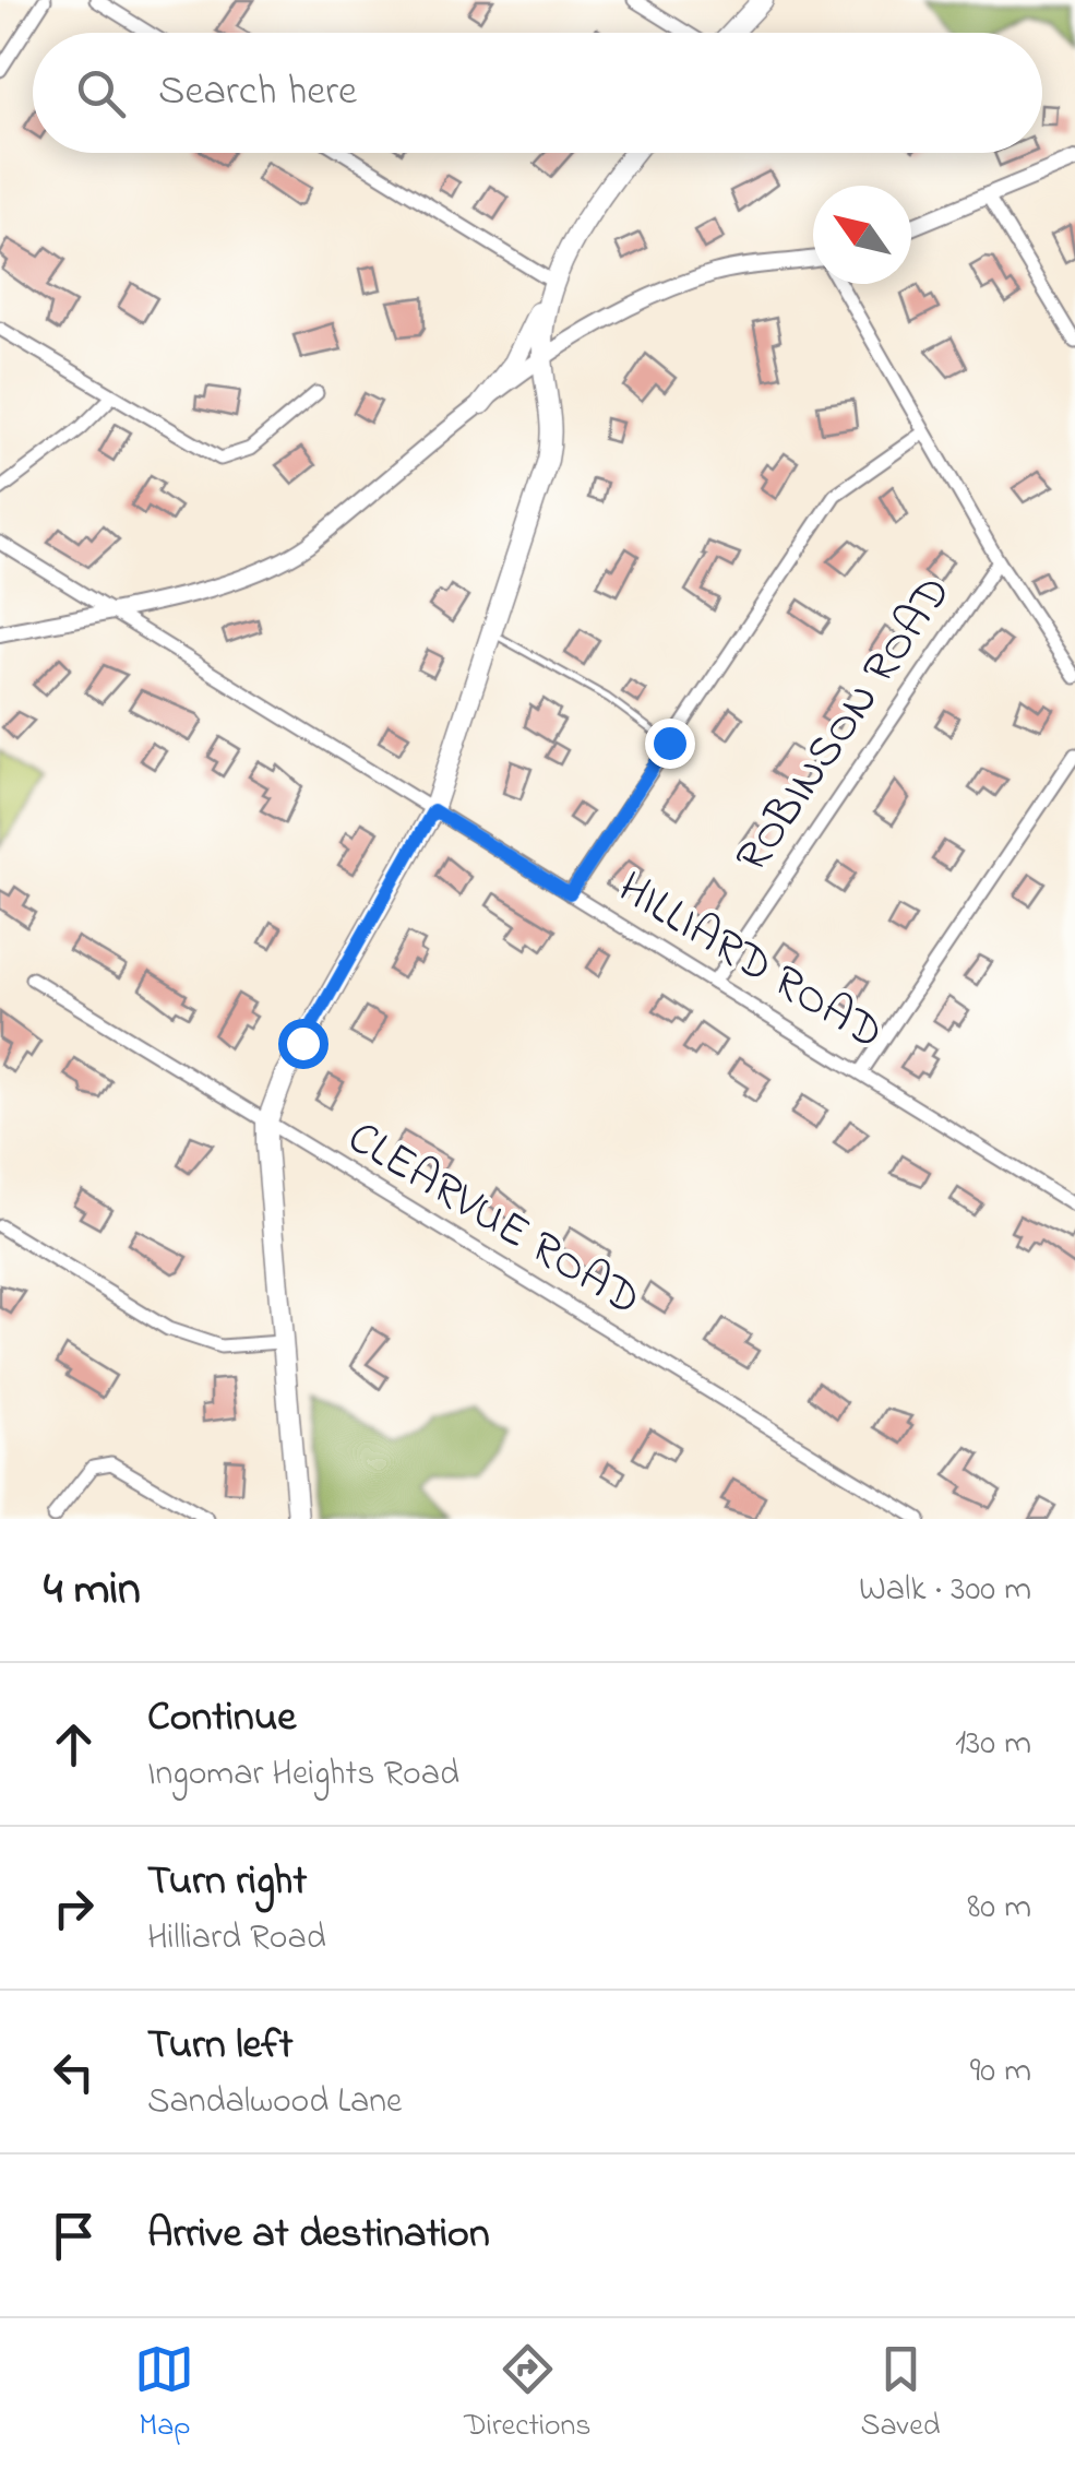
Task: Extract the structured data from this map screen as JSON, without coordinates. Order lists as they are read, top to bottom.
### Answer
{
  "streets": {
    "street": ["ROBINSON ROAD", "HILLIARD ROAD", "CLEARVUE ROAD"]
  },
  "crossings": [
    ["ROBINSON ROAD", "HILLIARD ROAD"]
  ],
  "north": "top left",
  "page": {
    "search": "Search here",
    "heading": ["4 min", "Walk · 300 m"],
    "list": [
      ["Continue", "Ingomar Heights Road", "130 m"],
      ["Turn right", "Hilliard Road", "80 m"],
      ["Turn left", "Sandalwood Lane", "90 m"],
      "Arrive at destination"
    ],
    "nav": ["Map", "Directions", "Saved"]
  }
}
